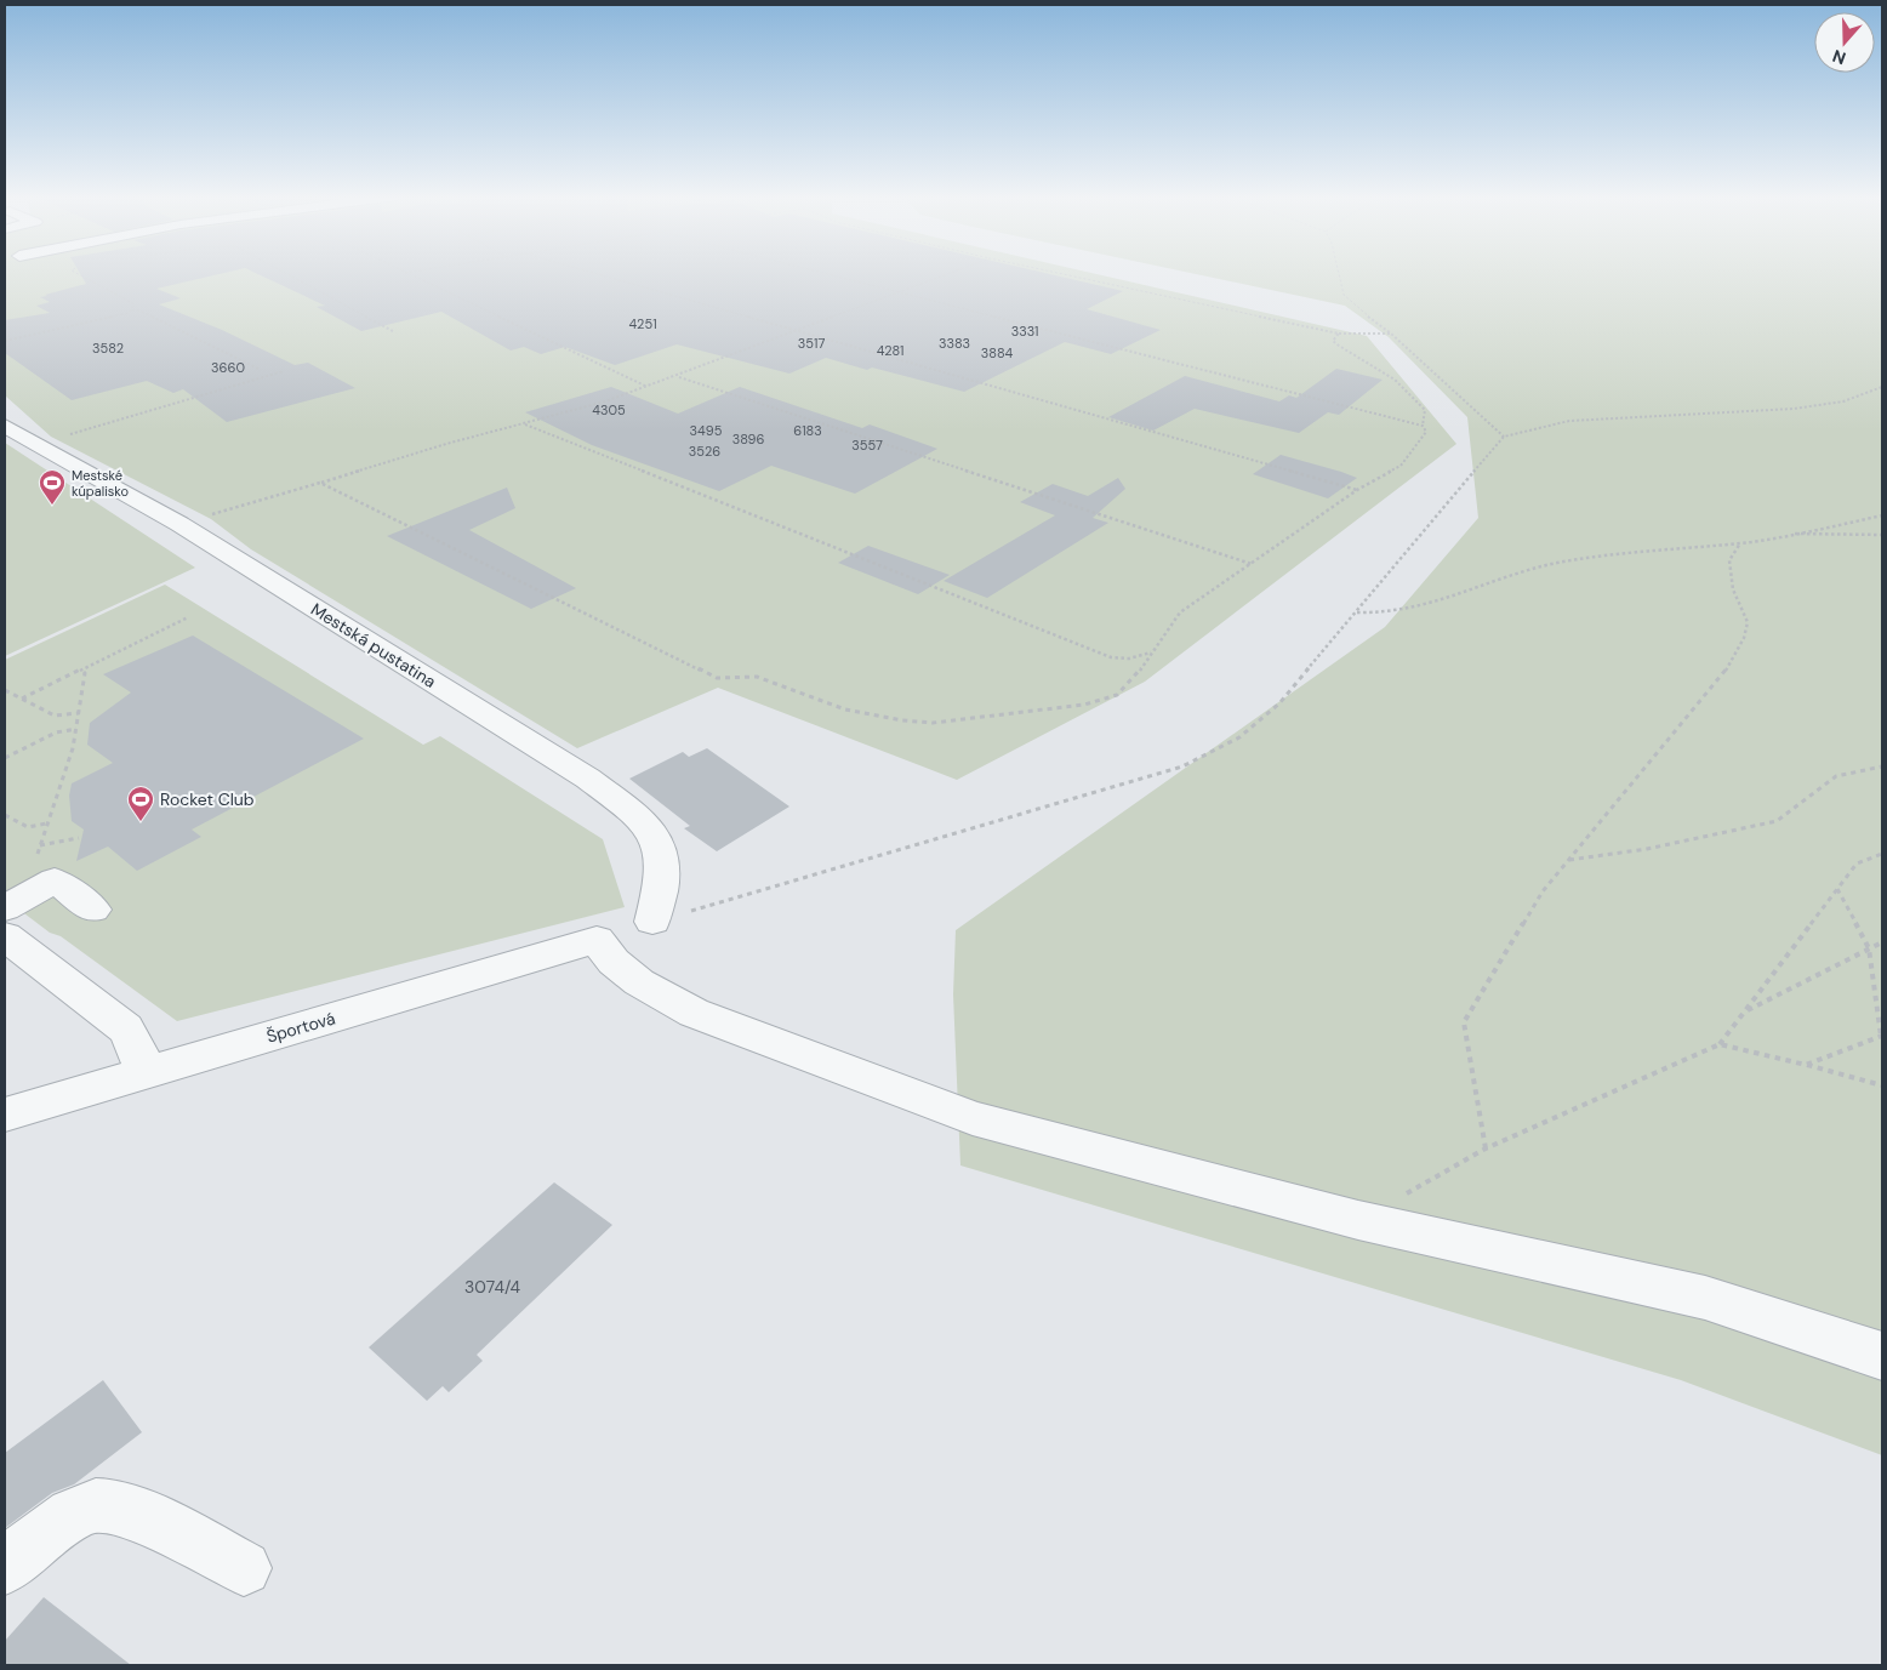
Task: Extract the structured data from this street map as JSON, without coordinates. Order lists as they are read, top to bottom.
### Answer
{
  "streets": {
    "street": ["Mestská pustatina", "Športová"]
  },
  "places": {
    "sports": ["Mestské kúpalisko", "Rocket Club"]
  },
  "house_numbers": [
    "4251",
    "3331",
    "3517",
    "3383",
    "3582",
    "4281",
    "3884",
    "3660",
    "4305",
    "3495",
    "6183",
    "3896",
    "3557",
    "3526",
    "3074/4"
  ],
  "north": "bottom"
}
